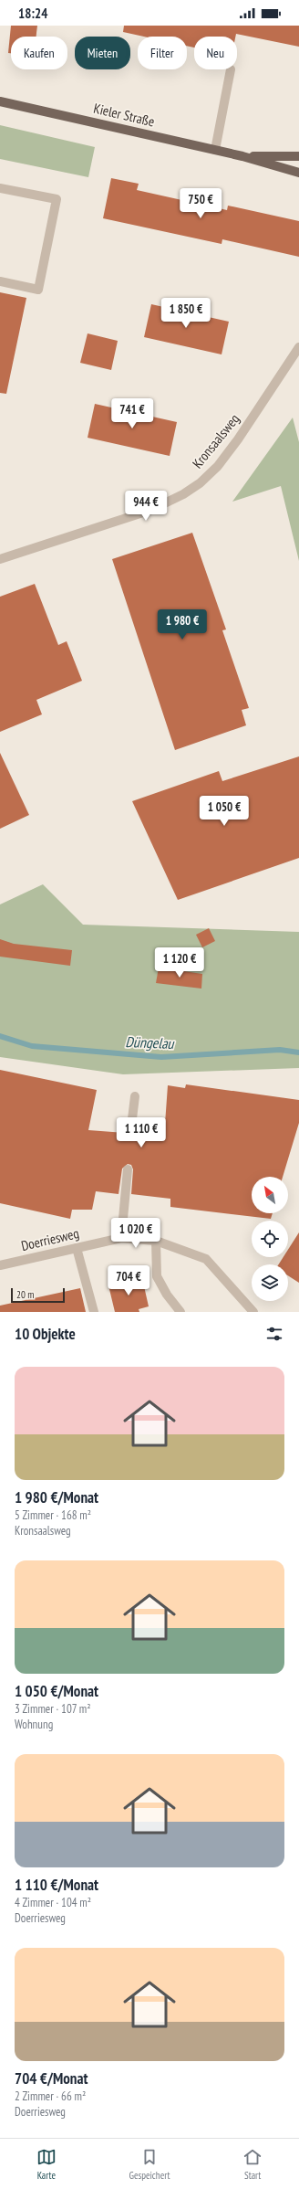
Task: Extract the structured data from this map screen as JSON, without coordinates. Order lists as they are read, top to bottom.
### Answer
{
  "streets": {
    "main road": ["Kieler Straße"],
    "street": ["Kronsaalsweg", "Doerriesweg"]
  },
  "water": ["Düngelau"],
  "scale_bar": "20 m",
  "north": "top left",
  "page": {
    "status": "18:24",
    "chip": [
      "Kaufen",
      "Mieten",
      "Filter",
      "Neu"
    ],
    "price": [
      "750 €",
      "1 850 €",
      "741 €",
      "944 €",
      "1 980 €",
      "1 050 €",
      "1 120 €",
      "1 110 €",
      "1 020 €",
      "704 €"
    ],
    "scale": "20 m",
    "heading": "10 Objekte",
    "list": [
      {
        "name": "1 980 €/Monat",
        "note": "5 Zimmer · 168 m² · Kronsaalsweg"
      },
      {
        "name": "1 050 €/Monat",
        "note": "3 Zimmer · 107 m² · Wohnung"
      },
      {
        "name": "1 110 €/Monat",
        "note": "4 Zimmer · 104 m² · Doerriesweg"
      },
      {
        "name": "704 €/Monat",
        "note": "2 Zimmer · 66 m² · Doerriesweg"
      }
    ],
    "tabs": ["Karte", "Gespeichert", "Start"]
  }
}
